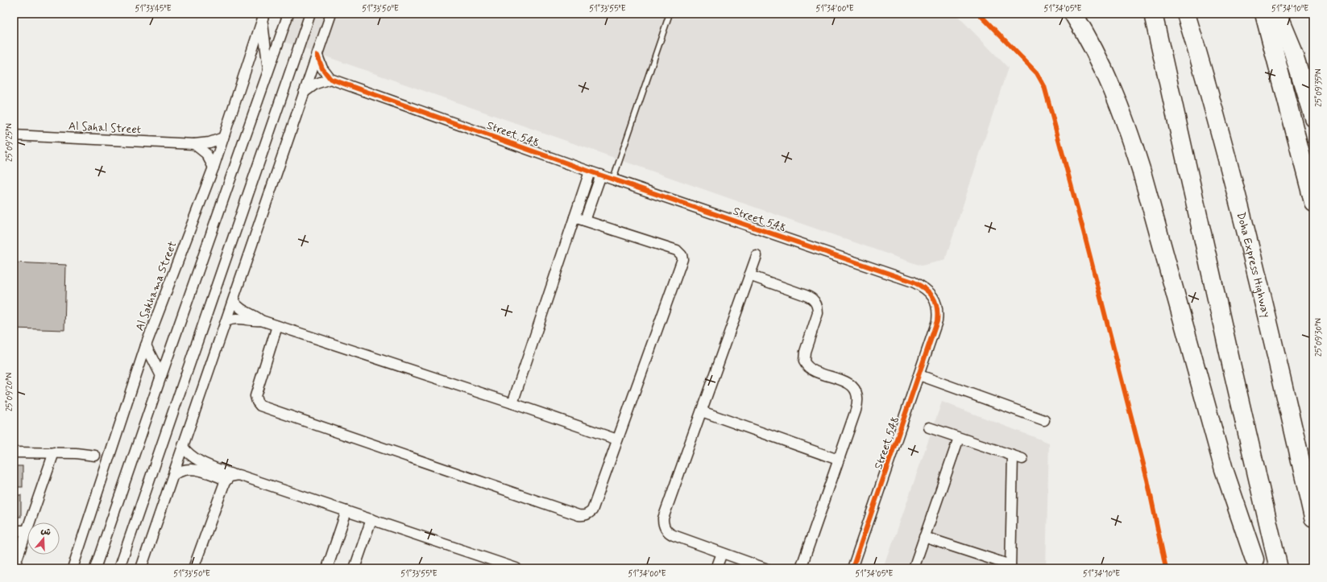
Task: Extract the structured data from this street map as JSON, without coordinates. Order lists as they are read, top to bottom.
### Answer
{
  "streets": {
    "highway": ["Doha Express Highway"],
    "street": ["Al Sahal Street", "Street 548", "Al Sakhama Street"]
  },
  "crossings": [
    ["Al Sahal Street", "Al Sakhama Street"]
  ],
  "north": "top",
  "coordinates": [
    "51°33'45\"E",
    "51°33'50\"E",
    "51°33'55\"E",
    "51°34'00\"E",
    "51°34'05\"E",
    "51°34'10\"E",
    "25°09'35\"N",
    "25°09'25\"N",
    "25°09'30\"N",
    "25°09'20\"N"
  ]
}
